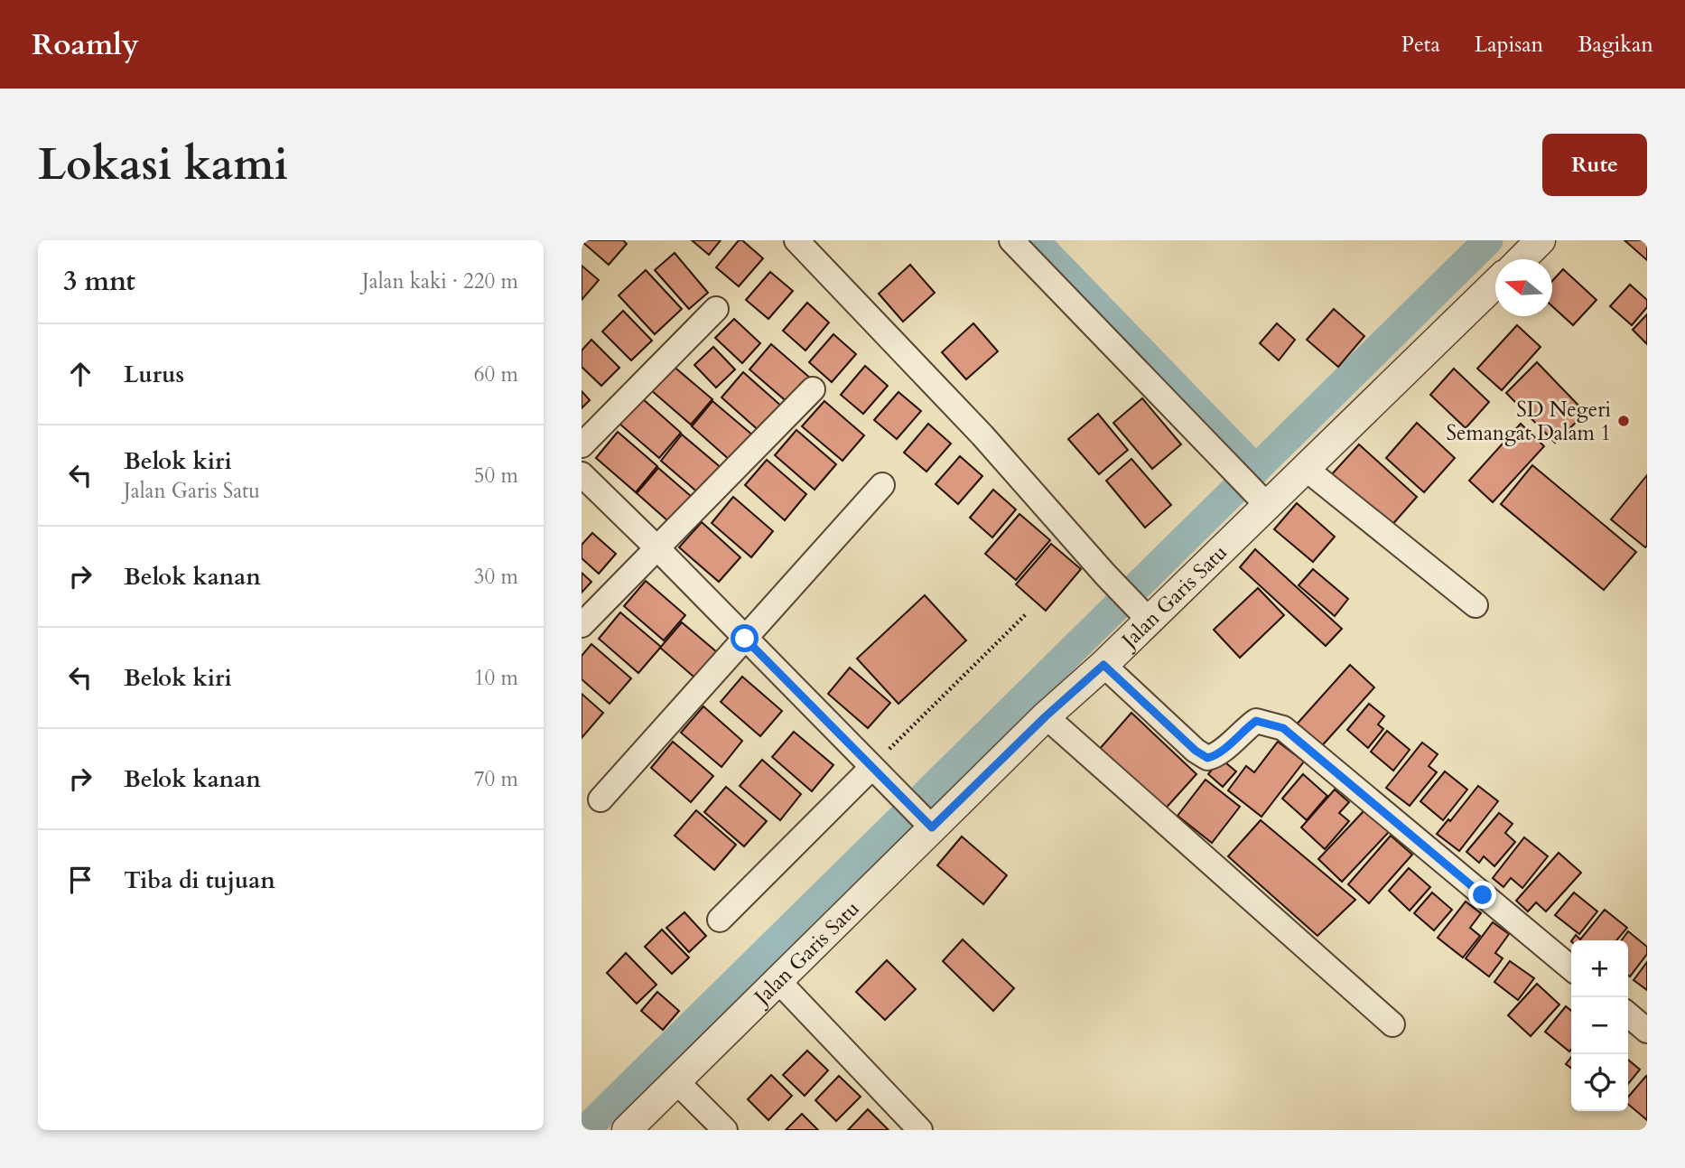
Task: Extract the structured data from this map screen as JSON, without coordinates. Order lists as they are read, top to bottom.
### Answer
{
  "streets": {
    "street": ["Jalan Garis Satu"]
  },
  "places": ["SD Negeri Semangat Dalam 1"],
  "north": "left",
  "page": {
    "header": "Roamly",
    "nav": ["Peta", "Lapisan", "Bagikan"],
    "buttons": "Rute",
    "title": "Lokasi kami",
    "heading": ["3 mnt", "Jalan kaki · 220 m"],
    "list": [
      ["Lurus", "60 m"],
      ["Belok kiri", "Jalan Garis Satu", "50 m"],
      ["Belok kanan", "30 m"],
      ["Belok kiri", "10 m"],
      ["Belok kanan", "70 m"],
      "Tiba di tujuan"
    ],
    "map_buttons": ["+", "−"]
  }
}
